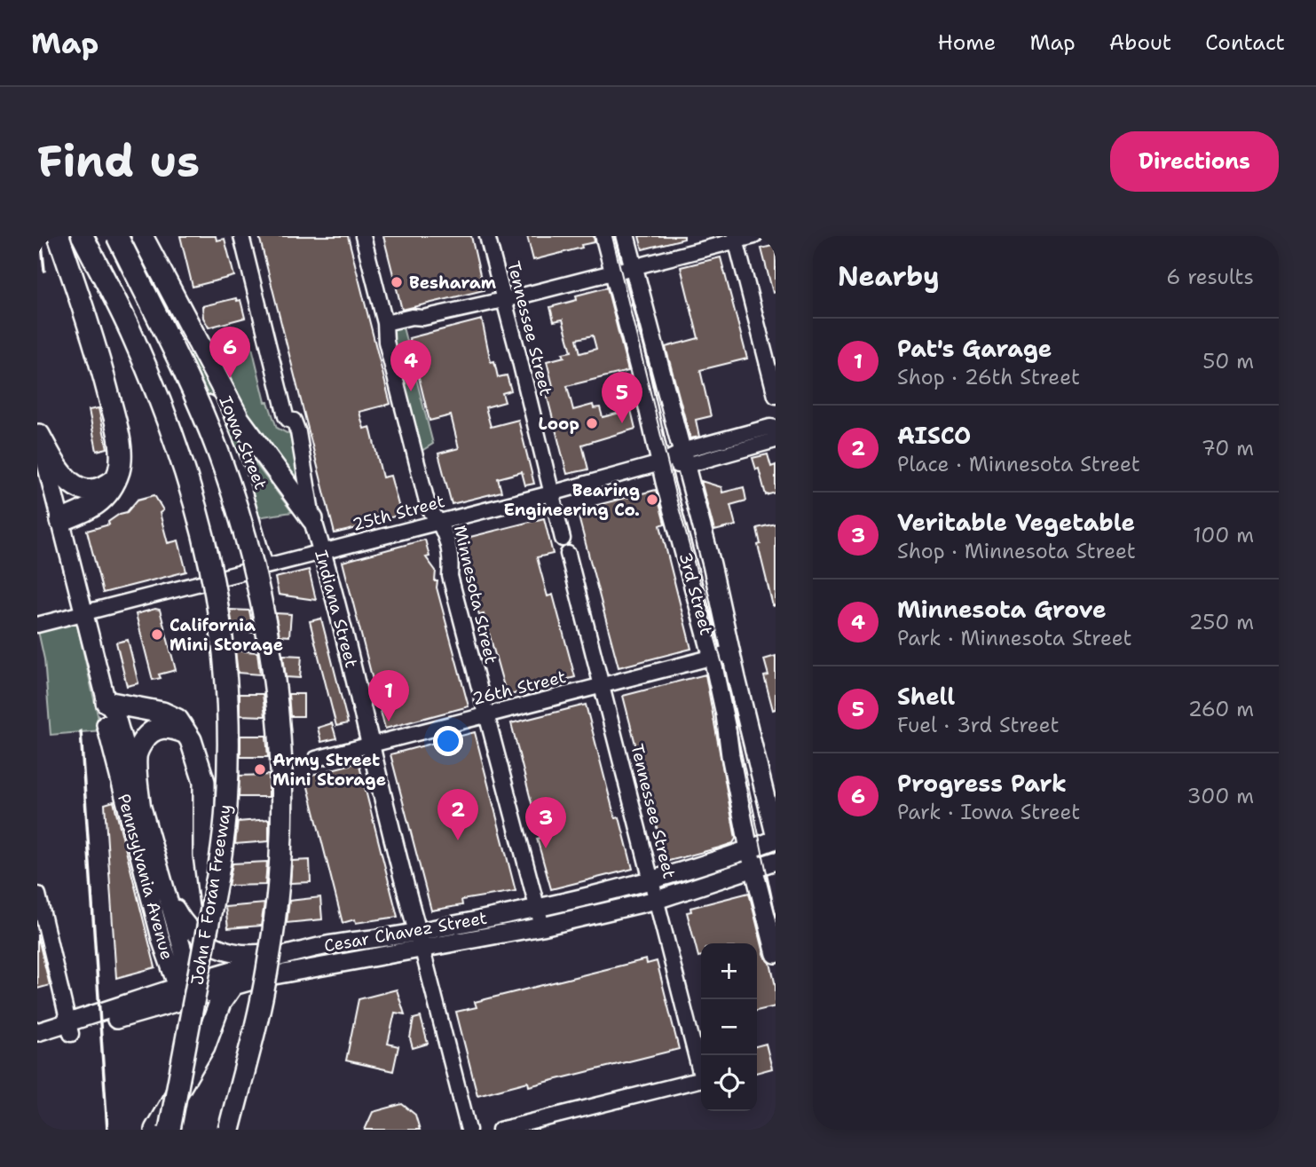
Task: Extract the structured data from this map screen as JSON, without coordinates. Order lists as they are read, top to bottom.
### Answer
{
  "streets": {
    "highway": ["John F Foran Freeway"],
    "main road": [
      "3rd Street",
      "Indiana Street",
      "Pennsylvania Avenue",
      "Cesar Chavez Street"
    ],
    "street": [
      "Tennessee Street",
      "Iowa Street",
      "25th Street",
      "Minnesota Street",
      "26th Street"
    ]
  },
  "crossings": [
    ["Tennessee Street", "25th Street"],
    ["Tennessee Street", "26th Street"],
    ["Tennessee Street", "Cesar Chavez Street"],
    ["Iowa Street", "25th Street"],
    ["25th Street", "3rd Street"],
    ["25th Street", "Minnesota Street"],
    ["25th Street", "Indiana Street"],
    ["25th Street", "Pennsylvania Avenue"],
    ["3rd Street", "26th Street"],
    ["3rd Street", "Cesar Chavez Street"],
    ["Minnesota Street", "26th Street"],
    ["Minnesota Street", "Cesar Chavez Street"],
    ["Indiana Street", "26th Street"],
    ["Indiana Street", "Cesar Chavez Street"],
    ["Pennsylvania Avenue", "Cesar Chavez Street"]
  ],
  "places": [
    "Besharam",
    "Loop",
    "Bearing Engineering Co.",
    "California Mini Storage",
    "Army Street Mini Storage"
  ],
  "page": {
    "header": "Map",
    "nav": [
      "Home",
      "Map",
      "About",
      "Contact"
    ],
    "buttons": "Directions",
    "title": "Find us",
    "heading": ["Nearby", "6 results"],
    "list": [
      {
        "mark": "1",
        "name": "Pat's Garage",
        "note": "Shop · 26th Street",
        "value": "50 m"
      },
      {
        "mark": "2",
        "name": "AISCO",
        "note": "Place · Minnesota Street",
        "value": "70 m"
      },
      {
        "mark": "3",
        "name": "Veritable Vegetable",
        "note": "Shop · Minnesota Street",
        "value": "100 m"
      },
      {
        "mark": "4",
        "name": "Minnesota Grove",
        "note": "Park · Minnesota Street",
        "value": "250 m"
      },
      {
        "mark": "5",
        "name": "Shell",
        "note": "Fuel · 3rd Street",
        "value": "260 m"
      },
      {
        "mark": "6",
        "name": "Progress Park",
        "note": "Park · Iowa Street",
        "value": "300 m"
      }
    ],
    "pins": [
      "6",
      "4",
      "5",
      "1",
      "2",
      "3"
    ],
    "map_buttons": ["+", "−"]
  }
}
